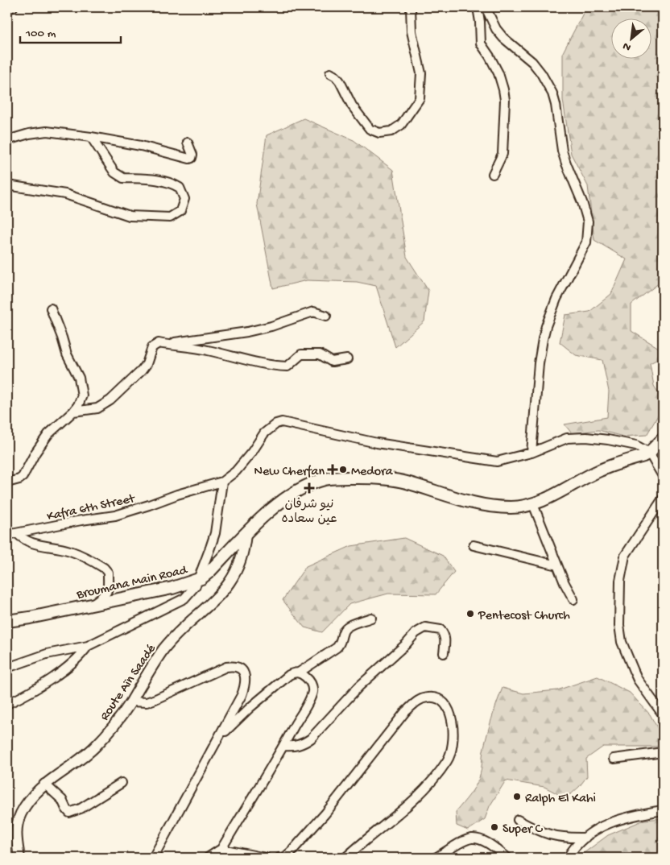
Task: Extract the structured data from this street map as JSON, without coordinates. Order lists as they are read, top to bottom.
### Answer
{
  "streets": {
    "main road": ["Broumana Main Road"],
    "street": ["Kafra 6th Street", "Route Aïn Saadé"]
  },
  "crossings": [
    ["Broumana Main Road", "Route Aïn Saadé"]
  ],
  "places": {
    "health": ["New Cherfan", "نيو شرفان عين سعاده"],
    "other": [
      "Medora",
      "Pentecost Church",
      "Ralph El Kahi",
      "Super C"
    ]
  },
  "scale_bar": "100 m",
  "north": "bottom left"
}
